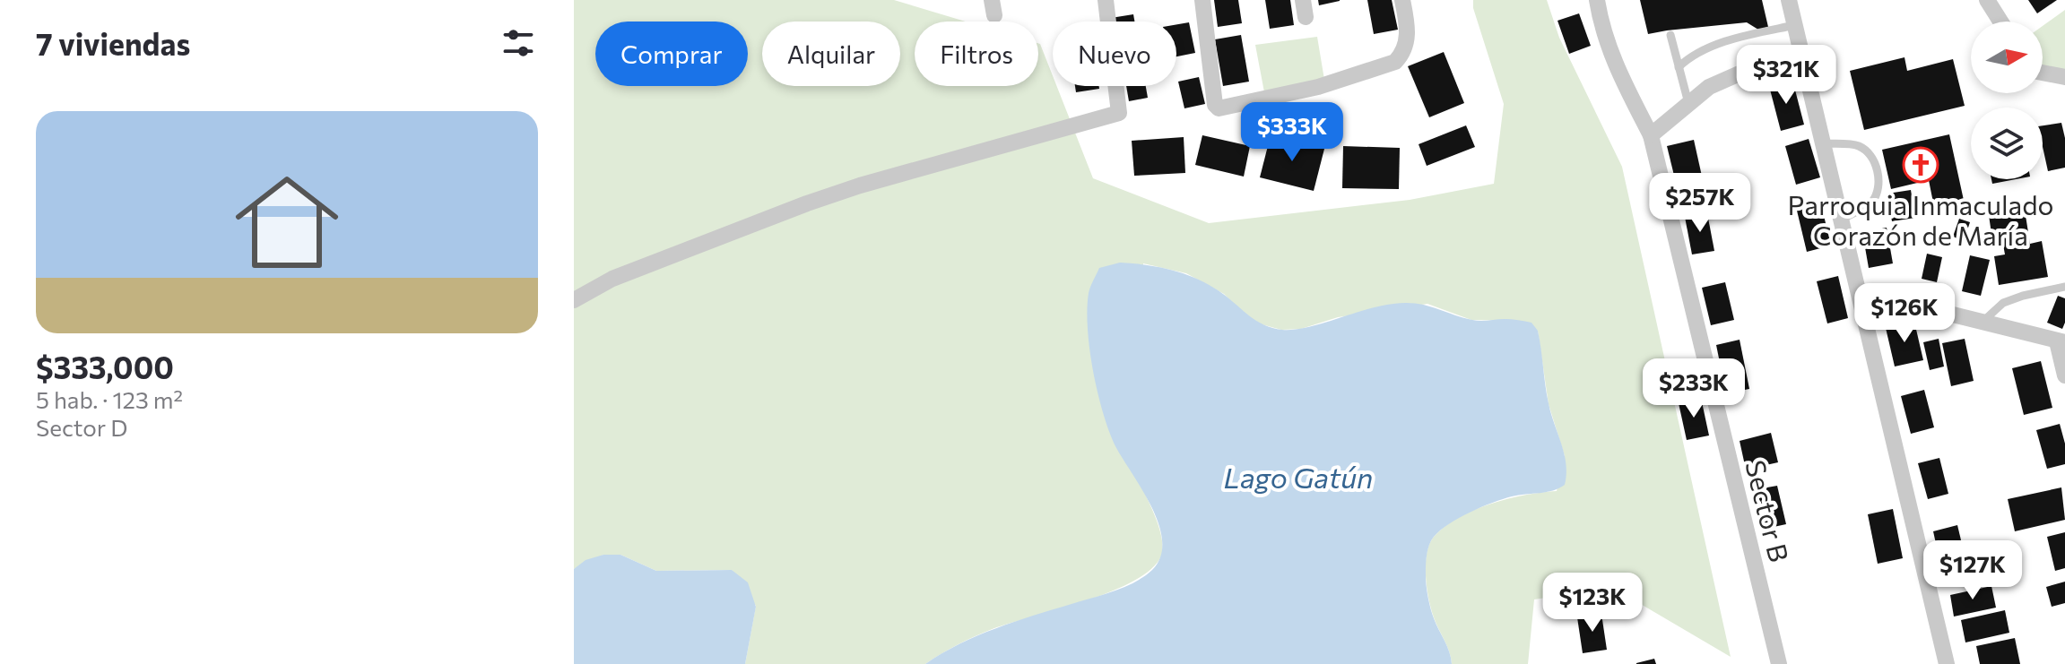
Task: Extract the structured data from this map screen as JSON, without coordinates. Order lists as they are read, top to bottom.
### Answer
{
  "streets": {
    "street": ["Sector B"]
  },
  "water": ["Lago Gatún"],
  "places": {
    "church": ["Parroquia Inmaculado Corazón de María"]
  },
  "north": "right",
  "page": {
    "heading": "7 viviendas",
    "chip": [
      "Comprar",
      "Alquilar",
      "Filtros",
      "Nuevo"
    ],
    "price": [
      "$321K",
      "$333K",
      "$257K",
      "$126K",
      "$233K",
      "$127K",
      "$123K"
    ],
    "list": [
      {
        "name": "$333,000",
        "note": "5 hab. · 123 m² · Sector D"
      }
    ]
  }
}
